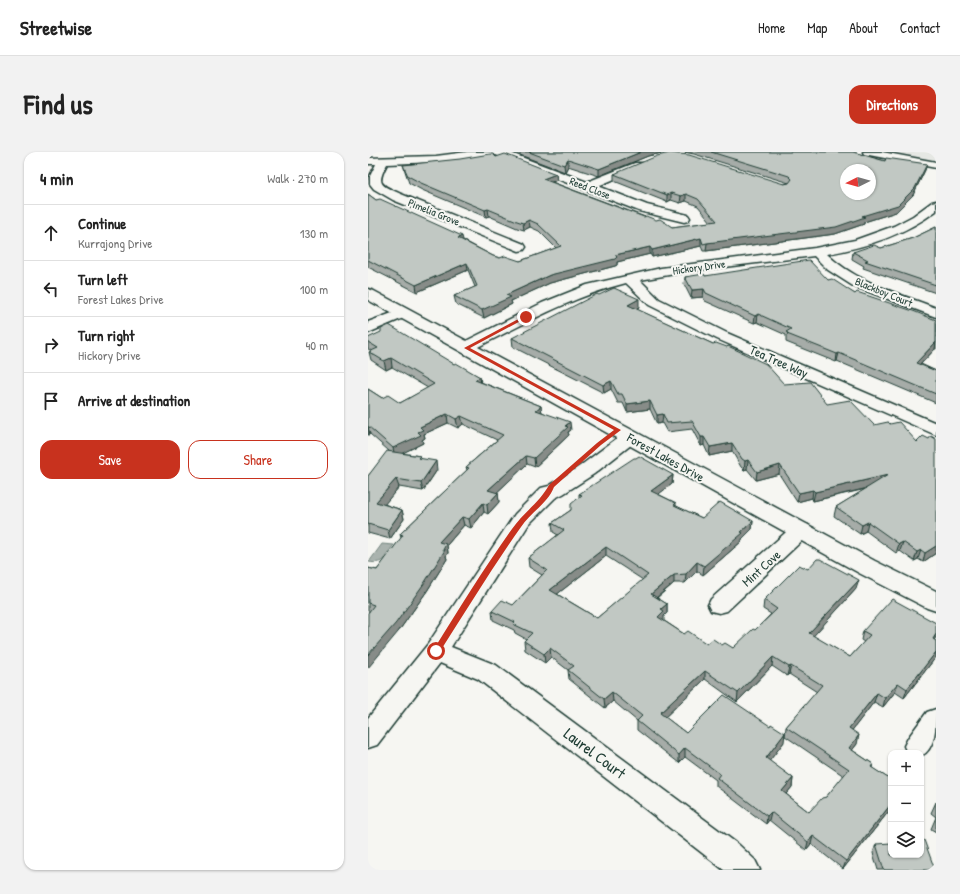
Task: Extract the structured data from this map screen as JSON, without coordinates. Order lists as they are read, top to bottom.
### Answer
{
  "streets": {
    "main road": ["Forest Lakes Drive"],
    "street": [
      "Reed Close",
      "Pimelia Grove",
      "Hickory Drive",
      "Blackboy Court",
      "Tea Tree Way",
      "Mint Cove",
      "Laurel Court"
    ]
  },
  "crossings": [
    ["Hickory Drive", "Blackboy Court"],
    ["Hickory Drive", "Tea Tree Way"],
    ["Hickory Drive", "Forest Lakes Drive"],
    ["Forest Lakes Drive", "Mint Cove"]
  ],
  "north": "left",
  "page": {
    "header": "Streetwise",
    "nav": [
      "Home",
      "Map",
      "About",
      "Contact"
    ],
    "title": "Find us",
    "buttons": [
      "Directions",
      ["Save", "Share"]
    ],
    "heading": ["4 min", "Walk · 270 m"],
    "list": [
      ["Continue", "Kurrajong Drive", "130 m"],
      ["Turn left", "Forest Lakes Drive", "100 m"],
      ["Turn right", "Hickory Drive", "40 m"],
      "Arrive at destination"
    ],
    "map_buttons": ["+", "−"]
  }
}
